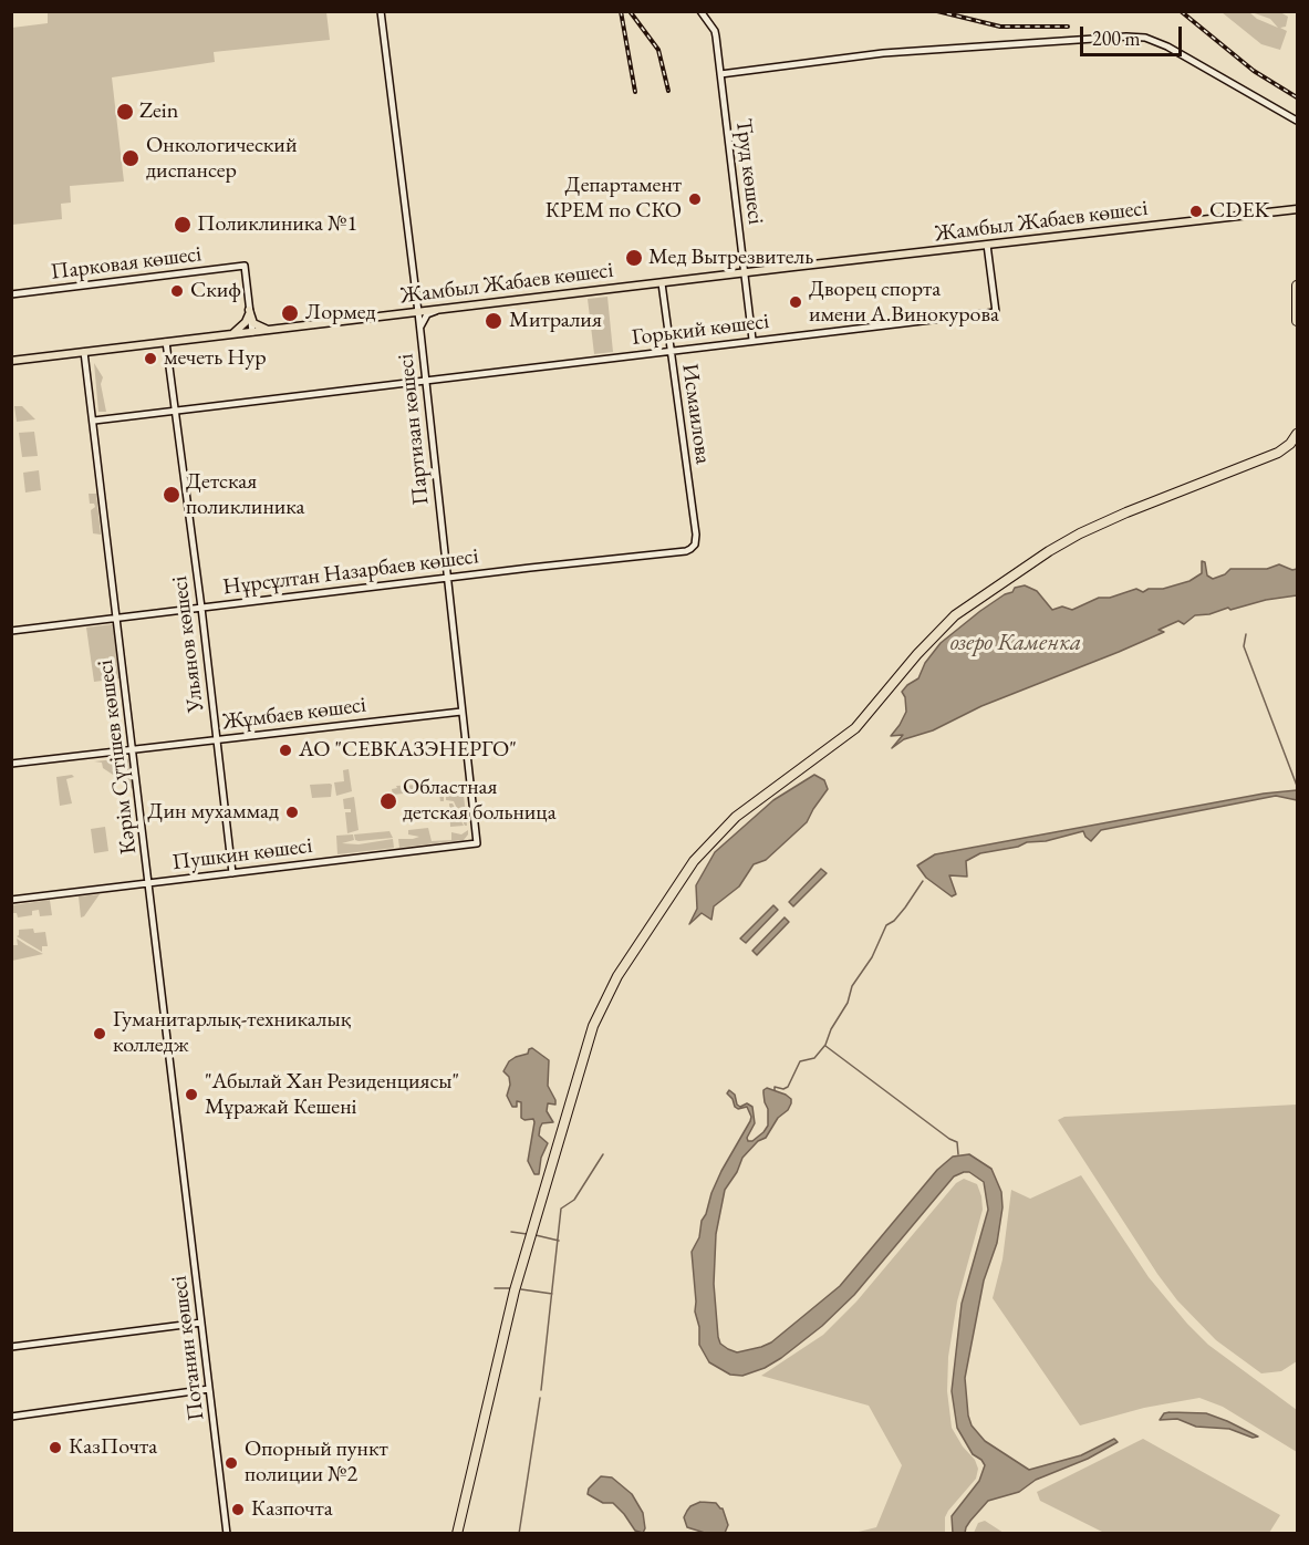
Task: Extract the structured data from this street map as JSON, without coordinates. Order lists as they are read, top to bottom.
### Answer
{
  "streets": {
    "main road": ["Жамбыл Жабаев көшесі"],
    "street": [
      "Труд көшесі",
      "Парковая көшесі",
      "Горький көшесі",
      "Исмаилова",
      "Партизан көшесі",
      "Нұрсұлтан Назарбаев көшесі",
      "Ульянов көшесі",
      "Жұмбаев көшесі",
      "Кәрім Сүтішев көшесі",
      "Пушкин көшесі",
      "Потанин көшесі"
    ]
  },
  "crossings": [
    ["Труд көшесі", "Жамбыл Жабаев көшесі"],
    ["Труд көшесі", "Горький көшесі"],
    ["Жамбыл Жабаев көшесі", "Горький көшесі"],
    ["Жамбыл Жабаев көшесі", "Исмаилова"],
    ["Жамбыл Жабаев көшесі", "Партизан көшесі"],
    ["Жамбыл Жабаев көшесі", "Ульянов көшесі"],
    ["Жамбыл Жабаев көшесі", "Кәрім Сүтішев көшесі"],
    ["Горький көшесі", "Исмаилова"],
    ["Горький көшесі", "Партизан көшесі"],
    ["Горький көшесі", "Ульянов көшесі"],
    ["Горький көшесі", "Кәрім Сүтішев көшесі"],
    ["Исмаилова", "Нұрсұлтан Назарбаев көшесі"],
    ["Партизан көшесі", "Нұрсұлтан Назарбаев көшесі"],
    ["Партизан көшесі", "Жұмбаев көшесі"],
    ["Партизан көшесі", "Пушкин көшесі"],
    ["Нұрсұлтан Назарбаев көшесі", "Ульянов көшесі"],
    ["Нұрсұлтан Назарбаев көшесі", "Кәрім Сүтішев көшесі"],
    ["Ульянов көшесі", "Жұмбаев көшесі"],
    ["Ульянов көшесі", "Пушкин көшесі"],
    ["Жұмбаев көшесі", "Кәрім Сүтішев көшесі"],
    ["Кәрім Сүтішев көшесі", "Пушкин көшесі"],
    ["Кәрім Сүтішев көшесі", "Потанин көшесі"]
  ],
  "water": ["озеро Каменка"],
  "places": [
    "Zein",
    "Онкологический диспансер",
    "Департамент КРЕМ по СКО",
    "CDEK",
    "Поликлиника №1",
    "Мед Вытрезвитель",
    "Скиф",
    "Дворец спорта имени А.Винокурова",
    "Лормед",
    "Митралия",
    "мечеть Нур",
    "Детская поликлиника",
    "АО \"СЕВКАЗЭНЕРГО\"",
    "Областная детская больница",
    "Дин мухаммад",
    "Гуманитарлық-техникалық колледж",
    "\"Абылай Хан Резиденциясы\" Мұражай Кешені",
    "КазПочта",
    "Опорный пункт полиции №2",
    "Казпочта"
  ],
  "scale_bar": "200 m"
}
